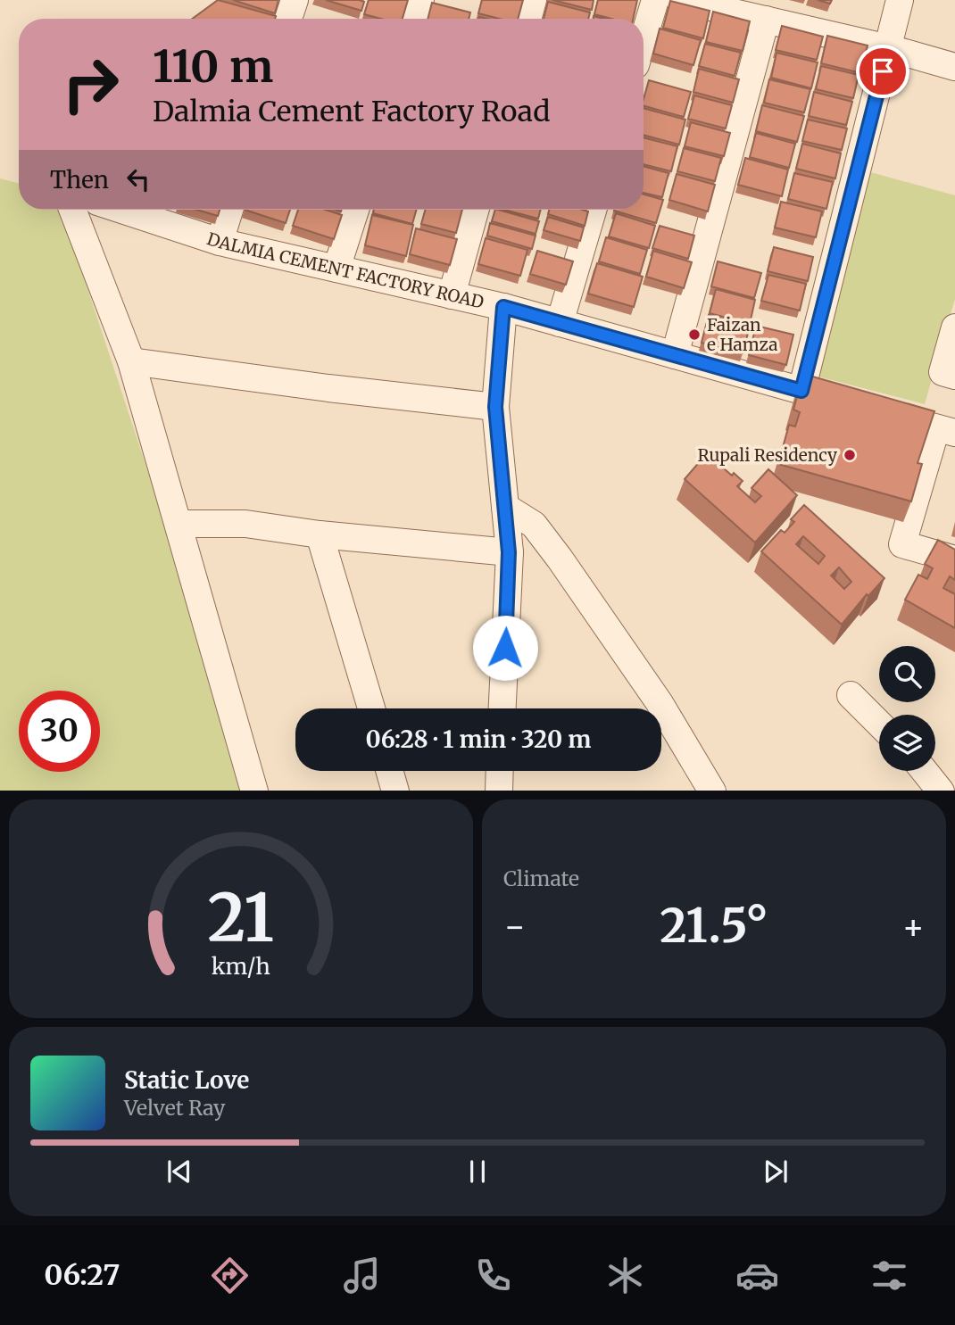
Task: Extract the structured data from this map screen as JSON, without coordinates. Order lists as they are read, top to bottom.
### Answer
{
  "streets": {
    "street": ["DALMIA CEMENT FACTORY ROAD"]
  },
  "places": ["Faizan e Hamza", "Rupali Residency"],
  "page": {
    "turn": ["110 m", "Dalmia Cement Factory Road"],
    "then": "Then",
    "limit": "30",
    "trip": "06:28 · 1 min · 320 m",
    "tile": "Climate",
    "heat": ["−", "21.5°", "+"],
    "song": ["Static Love", "Velvet Ray"],
    "tabs": "06:27",
    "gauge": ["21", "km/h"]
  }
}
